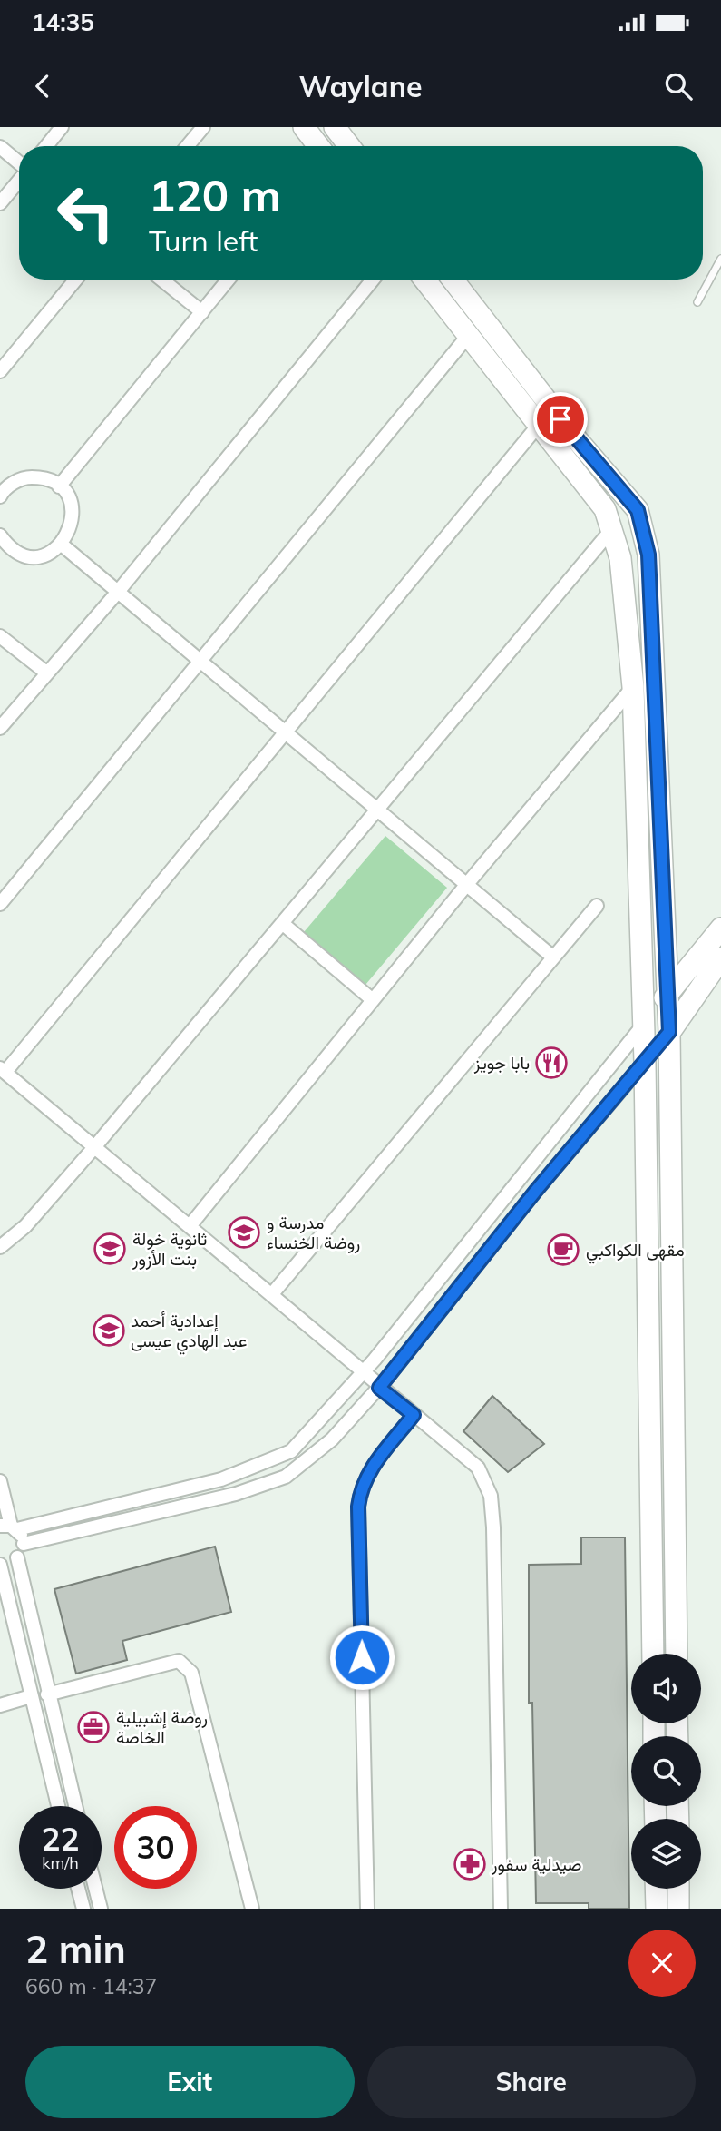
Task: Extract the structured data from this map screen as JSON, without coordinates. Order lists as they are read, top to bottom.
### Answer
{
  "places": {
    "restaurant": ["بابا جويز"],
    "school or university": ["مدرسة و روضة الخنساء", "ثانوية خولة بنت الأزور", "إعدادية أحمد عبد الهادي عيسى"],
    "cafe": ["مقهى الكواكبي"],
    "office": ["روضة إشبيلية الخاصة"],
    "pharmacy": ["صيدلية سفور"]
  },
  "page": {
    "status": "14:35",
    "header": "Waylane",
    "turn": ["120 m", "Turn left"],
    "speed": "22 km/h",
    "limit": "30",
    "heading": ["2 min", "660 m · 14:37"],
    "buttons": ["Exit", "Share"]
  }
}
